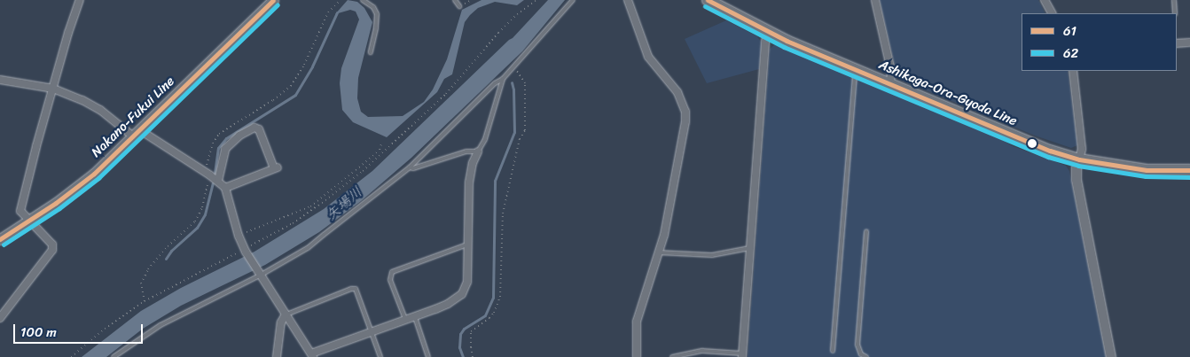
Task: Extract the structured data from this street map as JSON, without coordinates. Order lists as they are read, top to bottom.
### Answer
{
  "streets": {
    "main road": ["Ashikaga-Ora-Gyoda Line", "Nakano-Fukui Line"]
  },
  "water": ["矢場川"],
  "lines": ["transit line 61", "transit line 62"],
  "legend": ["61", "62"],
  "scale_bar": "100 m"
}
